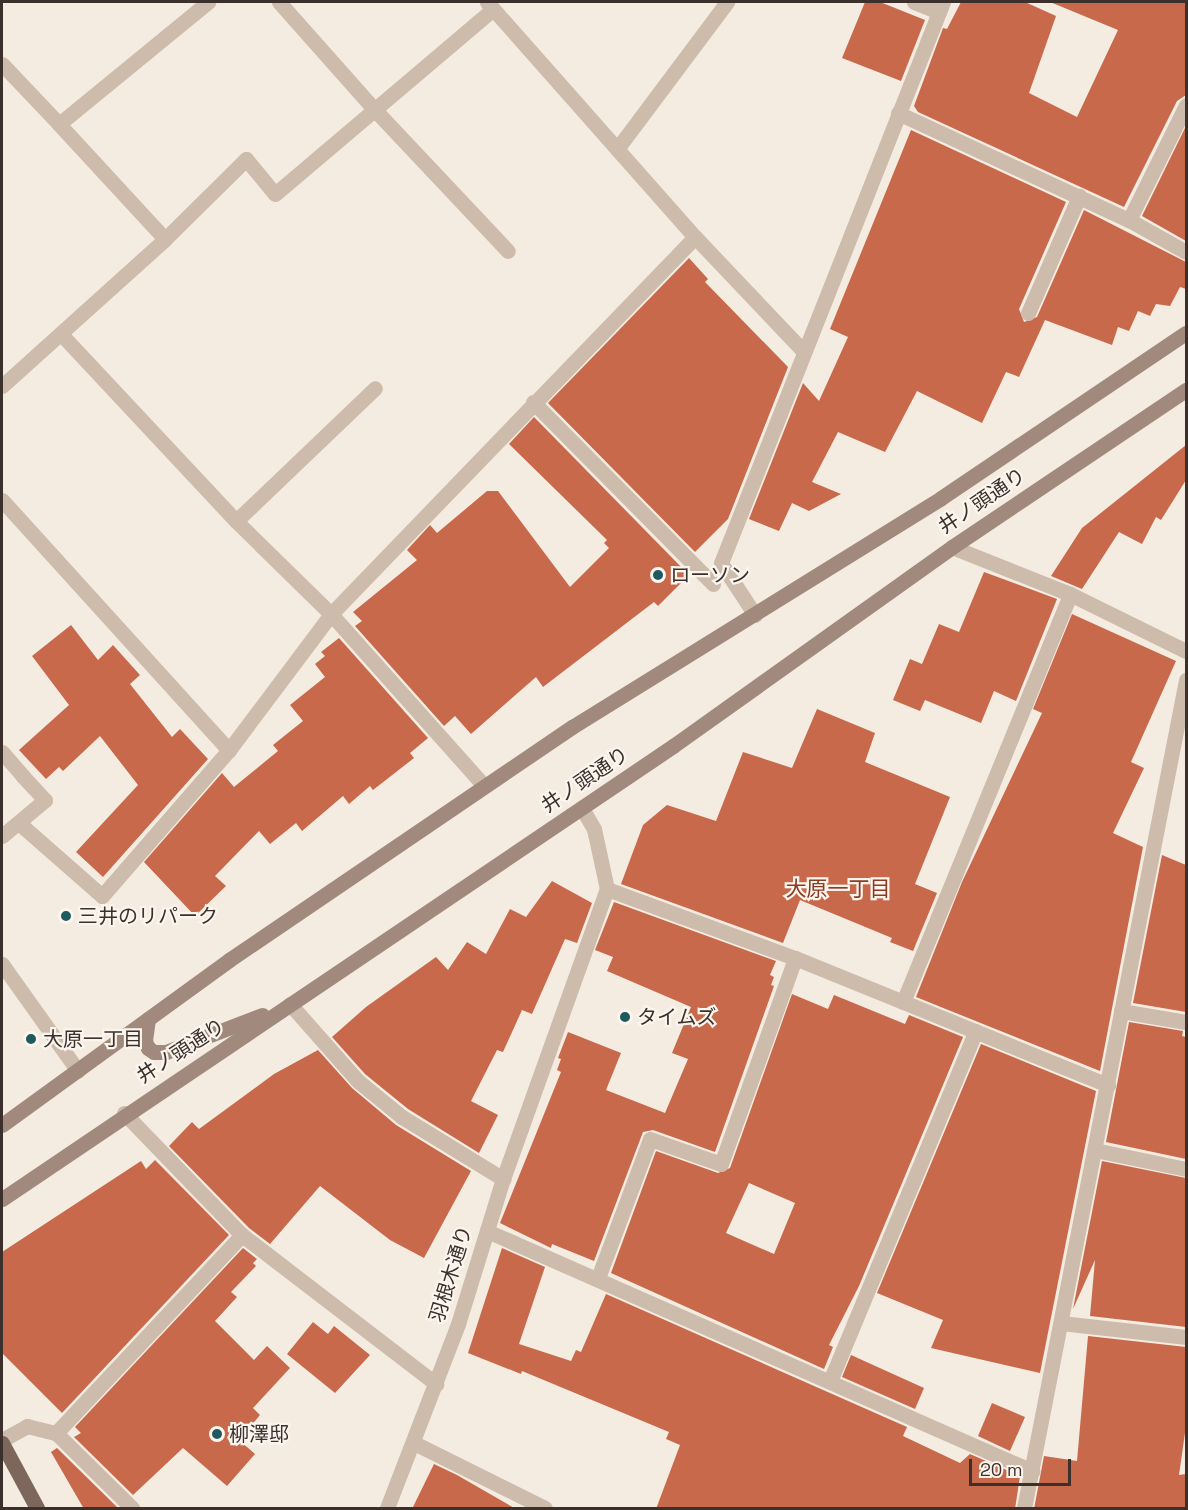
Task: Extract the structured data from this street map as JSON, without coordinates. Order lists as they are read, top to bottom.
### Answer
{
  "streets": {
    "main road": ["井ノ頭通り"],
    "street": ["羽根木通り"]
  },
  "districts": ["大原一丁目"],
  "places": [
    "ローソン",
    "三井のリパーク",
    "タイムズ",
    "大原一丁目",
    "柳澤邸"
  ],
  "scale_bar": "20 m"
}
